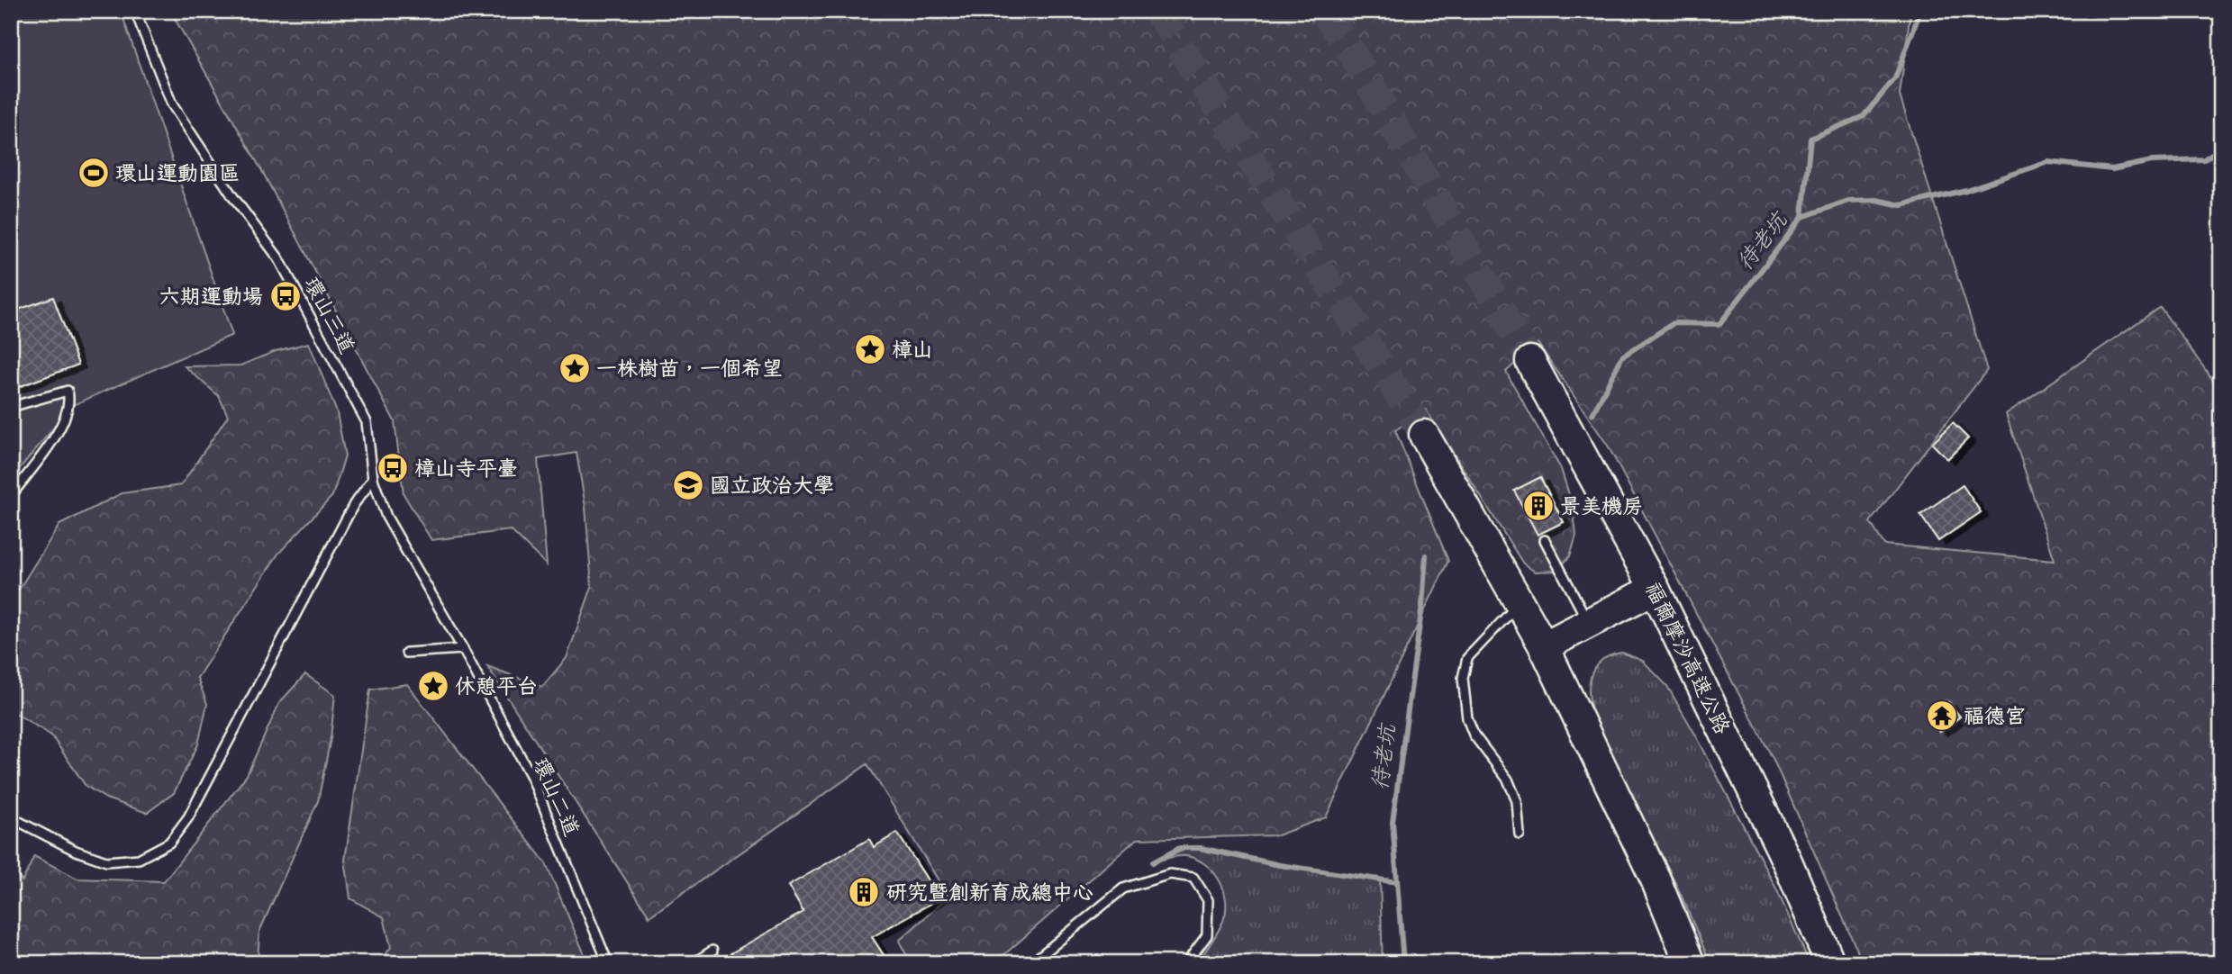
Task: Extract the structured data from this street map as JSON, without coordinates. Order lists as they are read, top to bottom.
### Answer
{
  "streets": {
    "highway": ["福爾摩沙高速公路"],
    "lane": ["環山三道", "環山二道"]
  },
  "crossings": [
    ["環山三道", "環山二道"]
  ],
  "water": ["待老坑"],
  "places": {
    "sports": ["環山運動園區"],
    "bus stop": ["六期運動場", "樟山寺平臺"],
    "place": ["樟山", "一株樹苗，一個希望", "休憩平台"],
    "school or university": ["國立政治大學"],
    "building": ["景美機房", "研究暨創新育成總中心"],
    "temple": ["福德宮"]
  }
}
